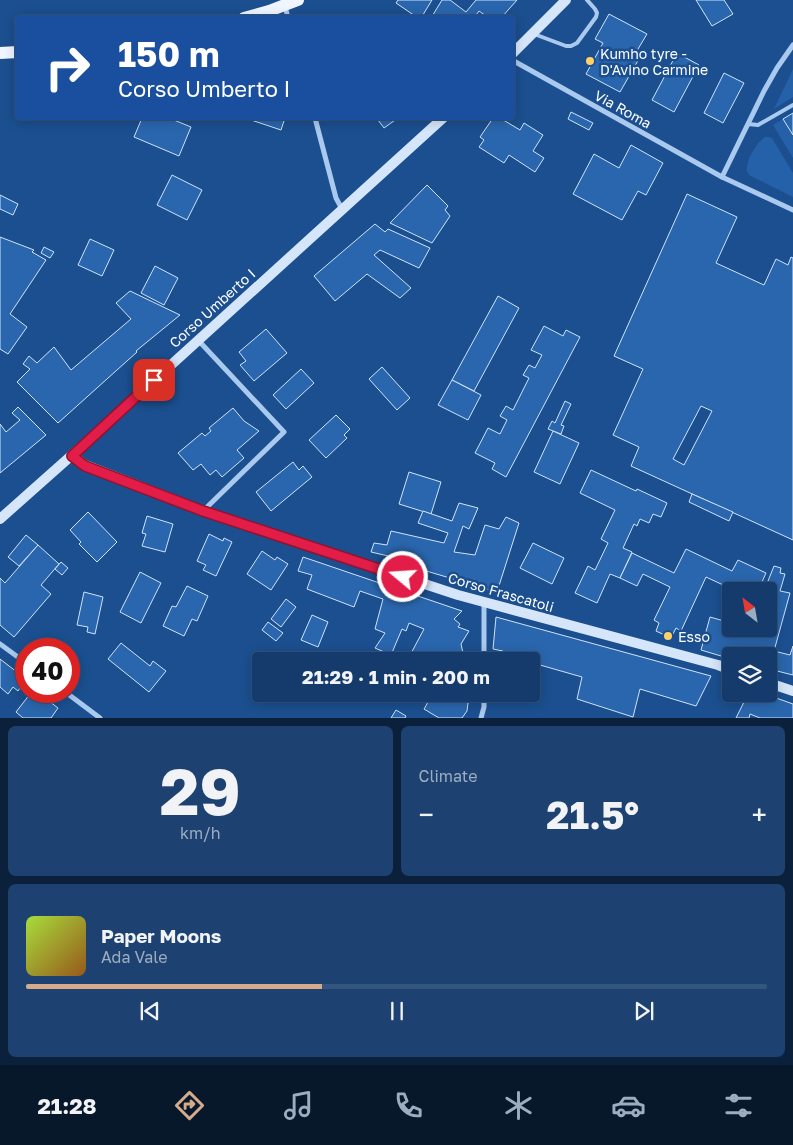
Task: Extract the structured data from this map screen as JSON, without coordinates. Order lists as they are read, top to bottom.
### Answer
{
  "streets": {
    "street": ["Via Roma", "Corso Umberto I", "Corso Frascatoli"]
  },
  "crossings": [
    ["Corso Umberto I", "Corso Frascatoli"]
  ],
  "places": ["Kumho tyre - D'Avino Carmine", "Esso"],
  "north": "top left",
  "page": {
    "turn": ["150 m", "Corso Umberto I"],
    "limit": "40",
    "trip": "21:29 · 1 min · 200 m",
    "tile": [
      ["29", "km/h"],
      "Climate"
    ],
    "heat": ["−", "21.5°", "+"],
    "song": ["Paper Moons", "Ada Vale"],
    "tabs": "21:28"
  }
}
